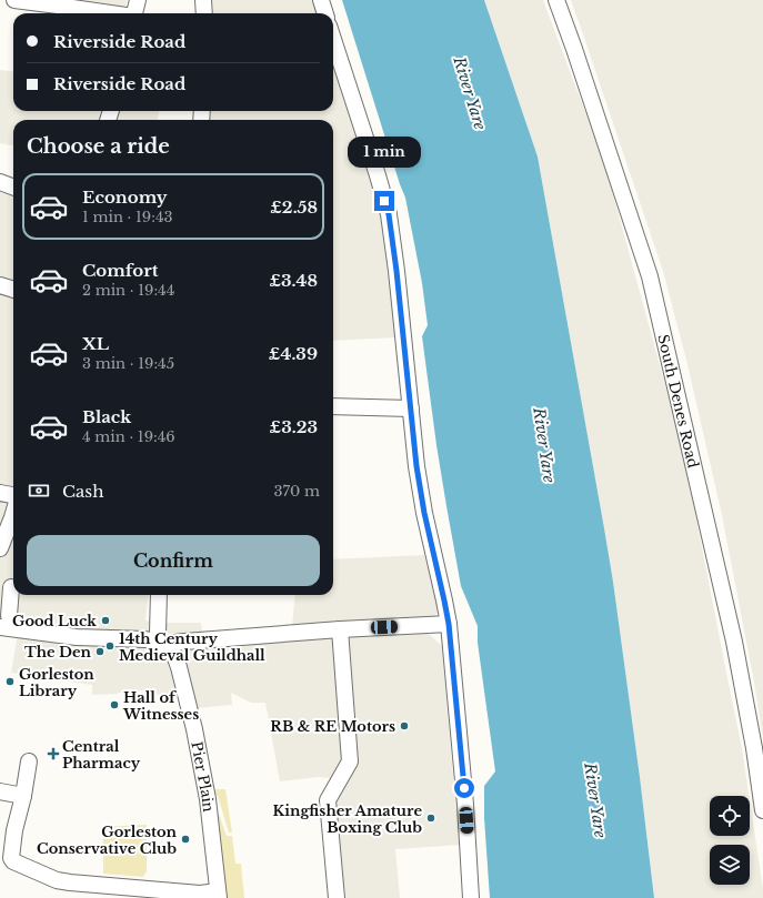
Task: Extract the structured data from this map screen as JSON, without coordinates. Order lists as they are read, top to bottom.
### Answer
{
  "streets": {
    "street": ["South Denes Road", "Pier Plain"]
  },
  "water": ["River Yare"],
  "places": {
    "other": [
      "Good Luck",
      "14th Century Medieval Guildhall",
      "The Den",
      "Gorleston Library",
      "Hall of Witnesses",
      "RB & RE Motors",
      "Kingfisher Amature Boxing Club",
      "Gorleston Conservative Club"
    ],
    "health": ["Central Pharmacy"]
  },
  "page": {
    "banner": ["Riverside Road", "Riverside Road"],
    "heading": "Choose a ride",
    "bubble": "1 min",
    "list": [
      {
        "name": "Economy",
        "note": "1 min · 19:43",
        "value": "£2.58"
      },
      {
        "name": "Comfort",
        "note": "2 min · 19:44",
        "value": "£3.48"
      },
      {
        "name": "XL",
        "note": "3 min · 19:45",
        "value": "£4.39"
      },
      {
        "name": "Black",
        "note": "4 min · 19:46",
        "value": "£3.23"
      }
    ],
    "pay": ["Cash", "370 m"],
    "buttons": "Confirm"
  }
}
